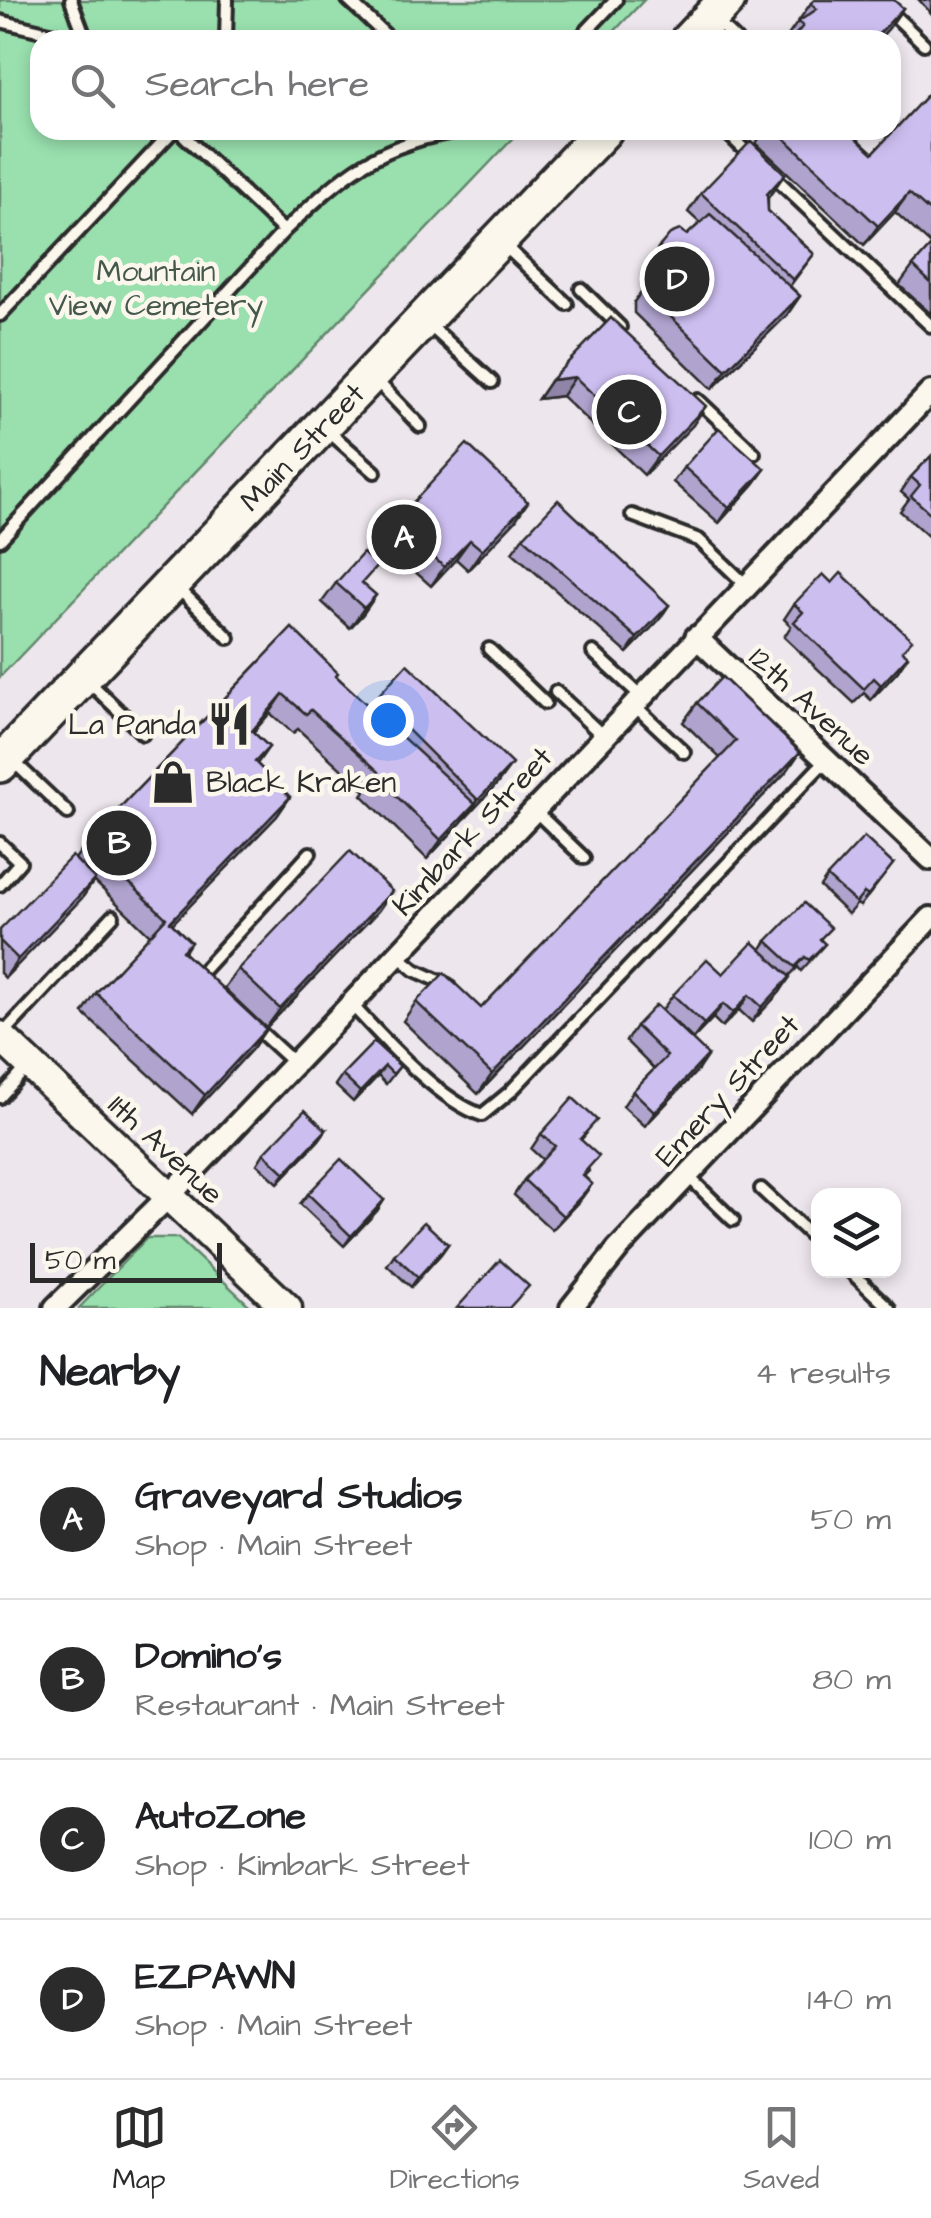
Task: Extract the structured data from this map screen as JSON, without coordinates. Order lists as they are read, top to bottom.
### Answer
{
  "streets": {
    "highway": ["Main Street"],
    "street": [
      "12th Avenue",
      "Kimbark Street",
      "Emery Street",
      "11th Avenue"
    ]
  },
  "crossings": [
    ["12th Avenue", "Kimbark Street"],
    ["Kimbark Street", "11th Avenue"]
  ],
  "parks": ["Mountain View Cemetery"],
  "places": {
    "restaurant": ["La Panda"],
    "shop": ["Black Kraken"]
  },
  "scale_bar": "50 m",
  "page": {
    "search": "Search here",
    "pins": [
      "D",
      "C",
      "A",
      "B"
    ],
    "scale": "50 m",
    "heading": ["Nearby", "4 results"],
    "list": [
      {
        "mark": "A",
        "name": "Graveyard Studios",
        "note": "Shop · Main Street",
        "value": "50 m"
      },
      {
        "mark": "B",
        "name": "Domino's",
        "note": "Restaurant · Main Street",
        "value": "80 m"
      },
      {
        "mark": "C",
        "name": "AutoZone",
        "note": "Shop · Kimbark Street",
        "value": "100 m"
      },
      {
        "mark": "D",
        "name": "EZPAWN",
        "note": "Shop · Main Street",
        "value": "140 m"
      }
    ],
    "nav": ["Map", "Directions", "Saved"]
  }
}
